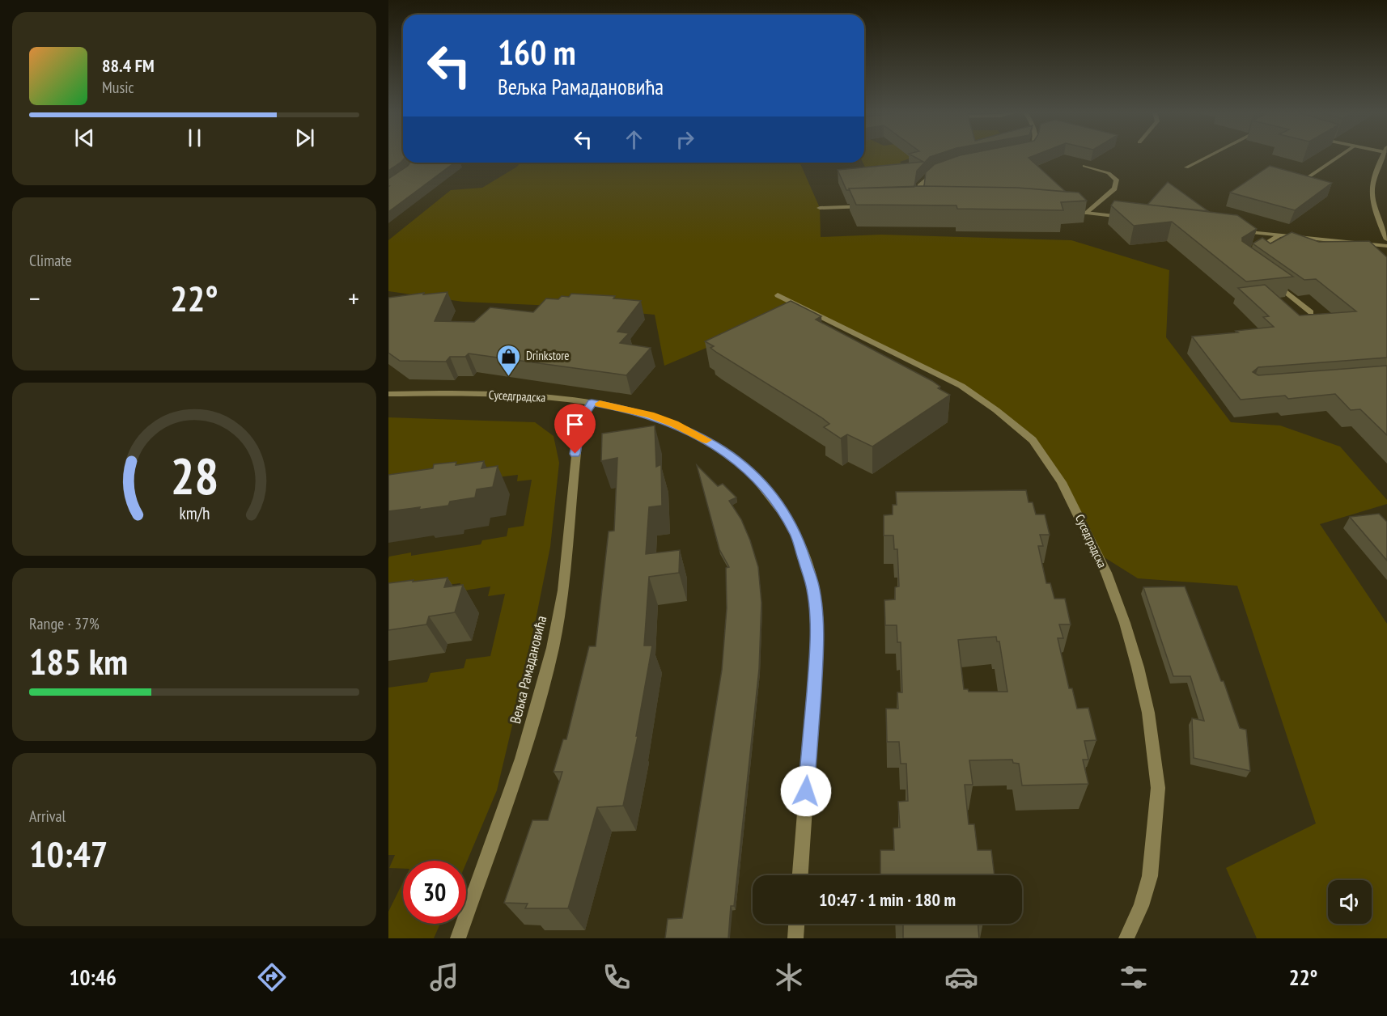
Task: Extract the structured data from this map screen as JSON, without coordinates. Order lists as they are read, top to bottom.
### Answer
{
  "streets": {
    "street": ["Суседградска", "Вељка Рамадановића"]
  },
  "crossings": [
    ["Суседградска", "Вељка Рамадановића"]
  ],
  "places": {
    "shop": ["Drinkstore"]
  },
  "page": {
    "turn": ["160 m", "Вељка Рамадановића"],
    "song": ["88.4 FM", "Music"],
    "tile": [
      "Climate",
      ["Range · 37%", "185 km"],
      ["Arrival", "10:47"]
    ],
    "heat": ["−", "22°", "+"],
    "limit": "30",
    "trip": "10:47 · 1 min · 180 m",
    "tabs": ["10:46", "22°"],
    "gauge": ["28", "km/h"]
  }
}
